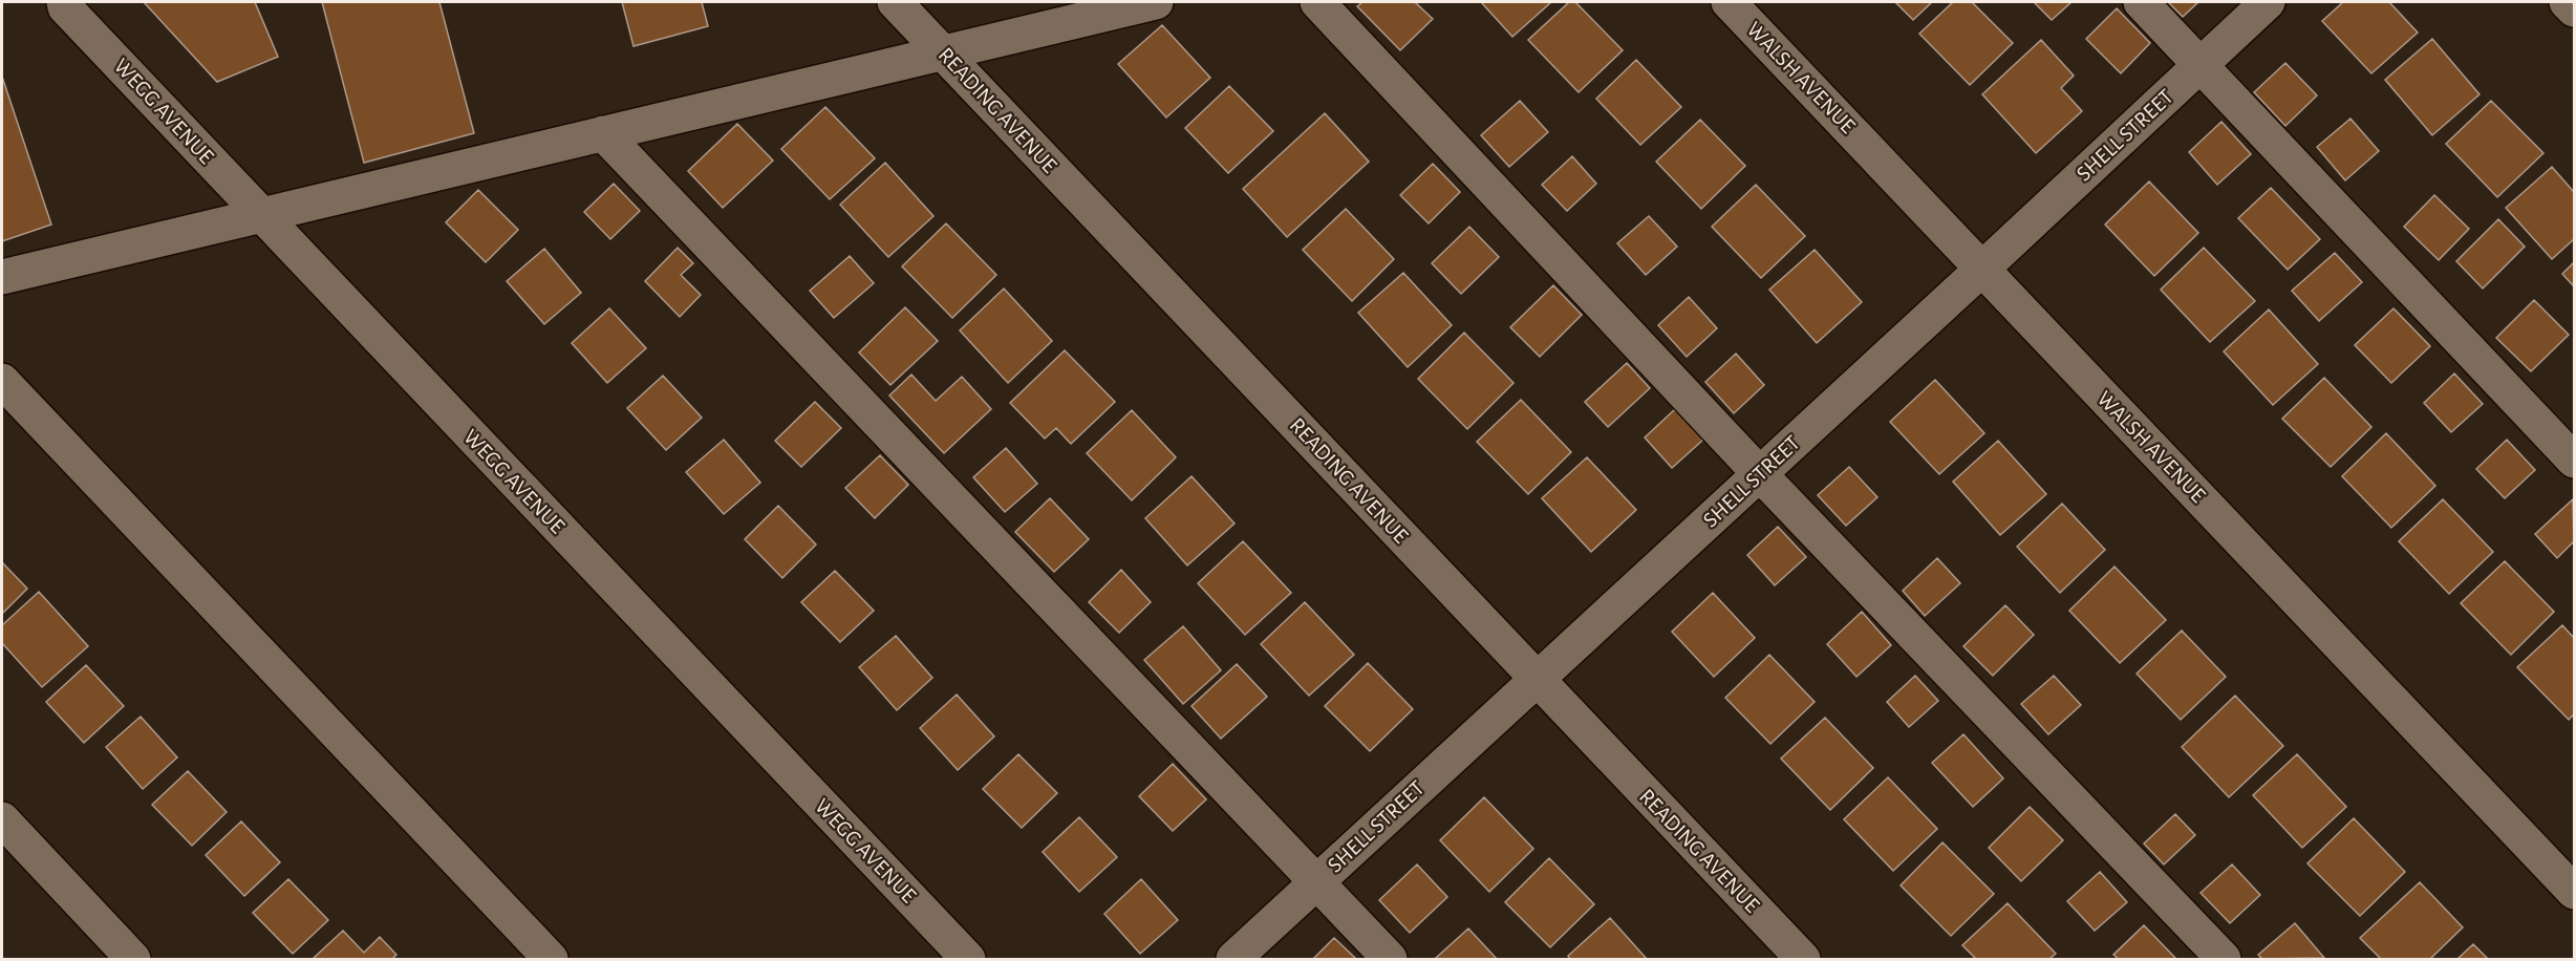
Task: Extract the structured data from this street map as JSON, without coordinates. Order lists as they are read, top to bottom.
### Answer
{
  "streets": {
    "street": [
      "WALSH AVENUE",
      "READING AVENUE",
      "WEGG AVENUE",
      "SHELL STREET"
    ]
  },
  "crossings": [
    ["WALSH AVENUE", "SHELL STREET"],
    ["READING AVENUE", "SHELL STREET"]
  ]
}
